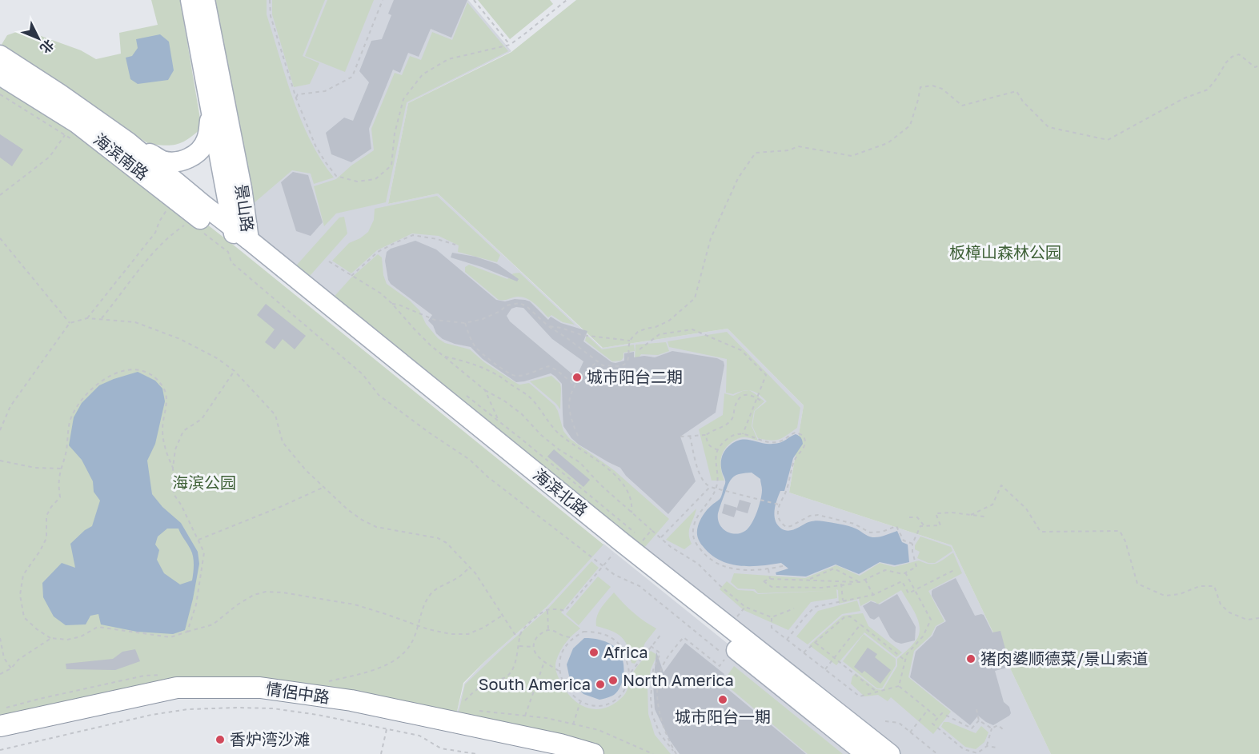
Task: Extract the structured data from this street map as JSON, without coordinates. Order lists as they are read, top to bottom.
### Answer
{
  "streets": {
    "highway": ["情侶中路"],
    "main road": ["海滨南路", "景山路", "海滨北路"]
  },
  "crossings": [
    ["海滨南路", "景山路"],
    ["海滨南路", "海滨北路"],
    ["景山路", "海滨北路"]
  ],
  "parks": ["板樟山森林公园", "海滨公园"],
  "places": [
    "城市阳台二期",
    "Africa",
    "猪肉婆顺德菜/景山索道",
    "North America",
    "South America",
    "城市阳台一期",
    "香炉湾沙滩"
  ],
  "north": "bottom right"
}
